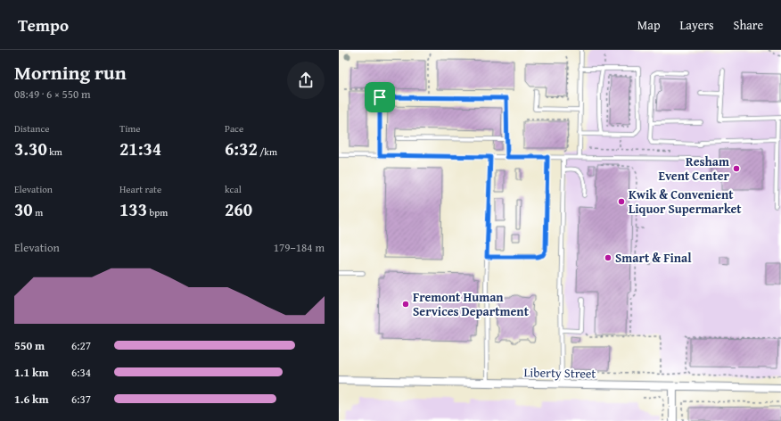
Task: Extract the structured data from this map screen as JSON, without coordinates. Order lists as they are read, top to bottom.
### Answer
{
  "streets": {
    "street": ["Liberty Street"]
  },
  "places": [
    "Resham Event Center",
    "Kwik & Convenient Liquor Supermarket",
    "Smart & Final",
    "Fremont Human Services Department"
  ],
  "page": {
    "header": "Tempo",
    "nav": ["Map", "Layers", "Share"],
    "heading": ["Morning run", "08:49 · 6 × 550 m"],
    "stats": [
      ["Distance", "3.30 km"],
      ["Time", "21:34"],
      ["Pace", "6:32 /km"],
      ["Elevation", "30 m"],
      ["Heart rate", "133 bpm"],
      ["kcal", "260"]
    ],
    "chart": ["Elevation", "179–184 m"],
    "list": [
      {
        "name": "550 m",
        "note": "6:27"
      },
      {
        "name": "1.1 km",
        "note": "6:34"
      },
      {
        "name": "1.6 km",
        "note": "6:37"
      }
    ]
  }
}
